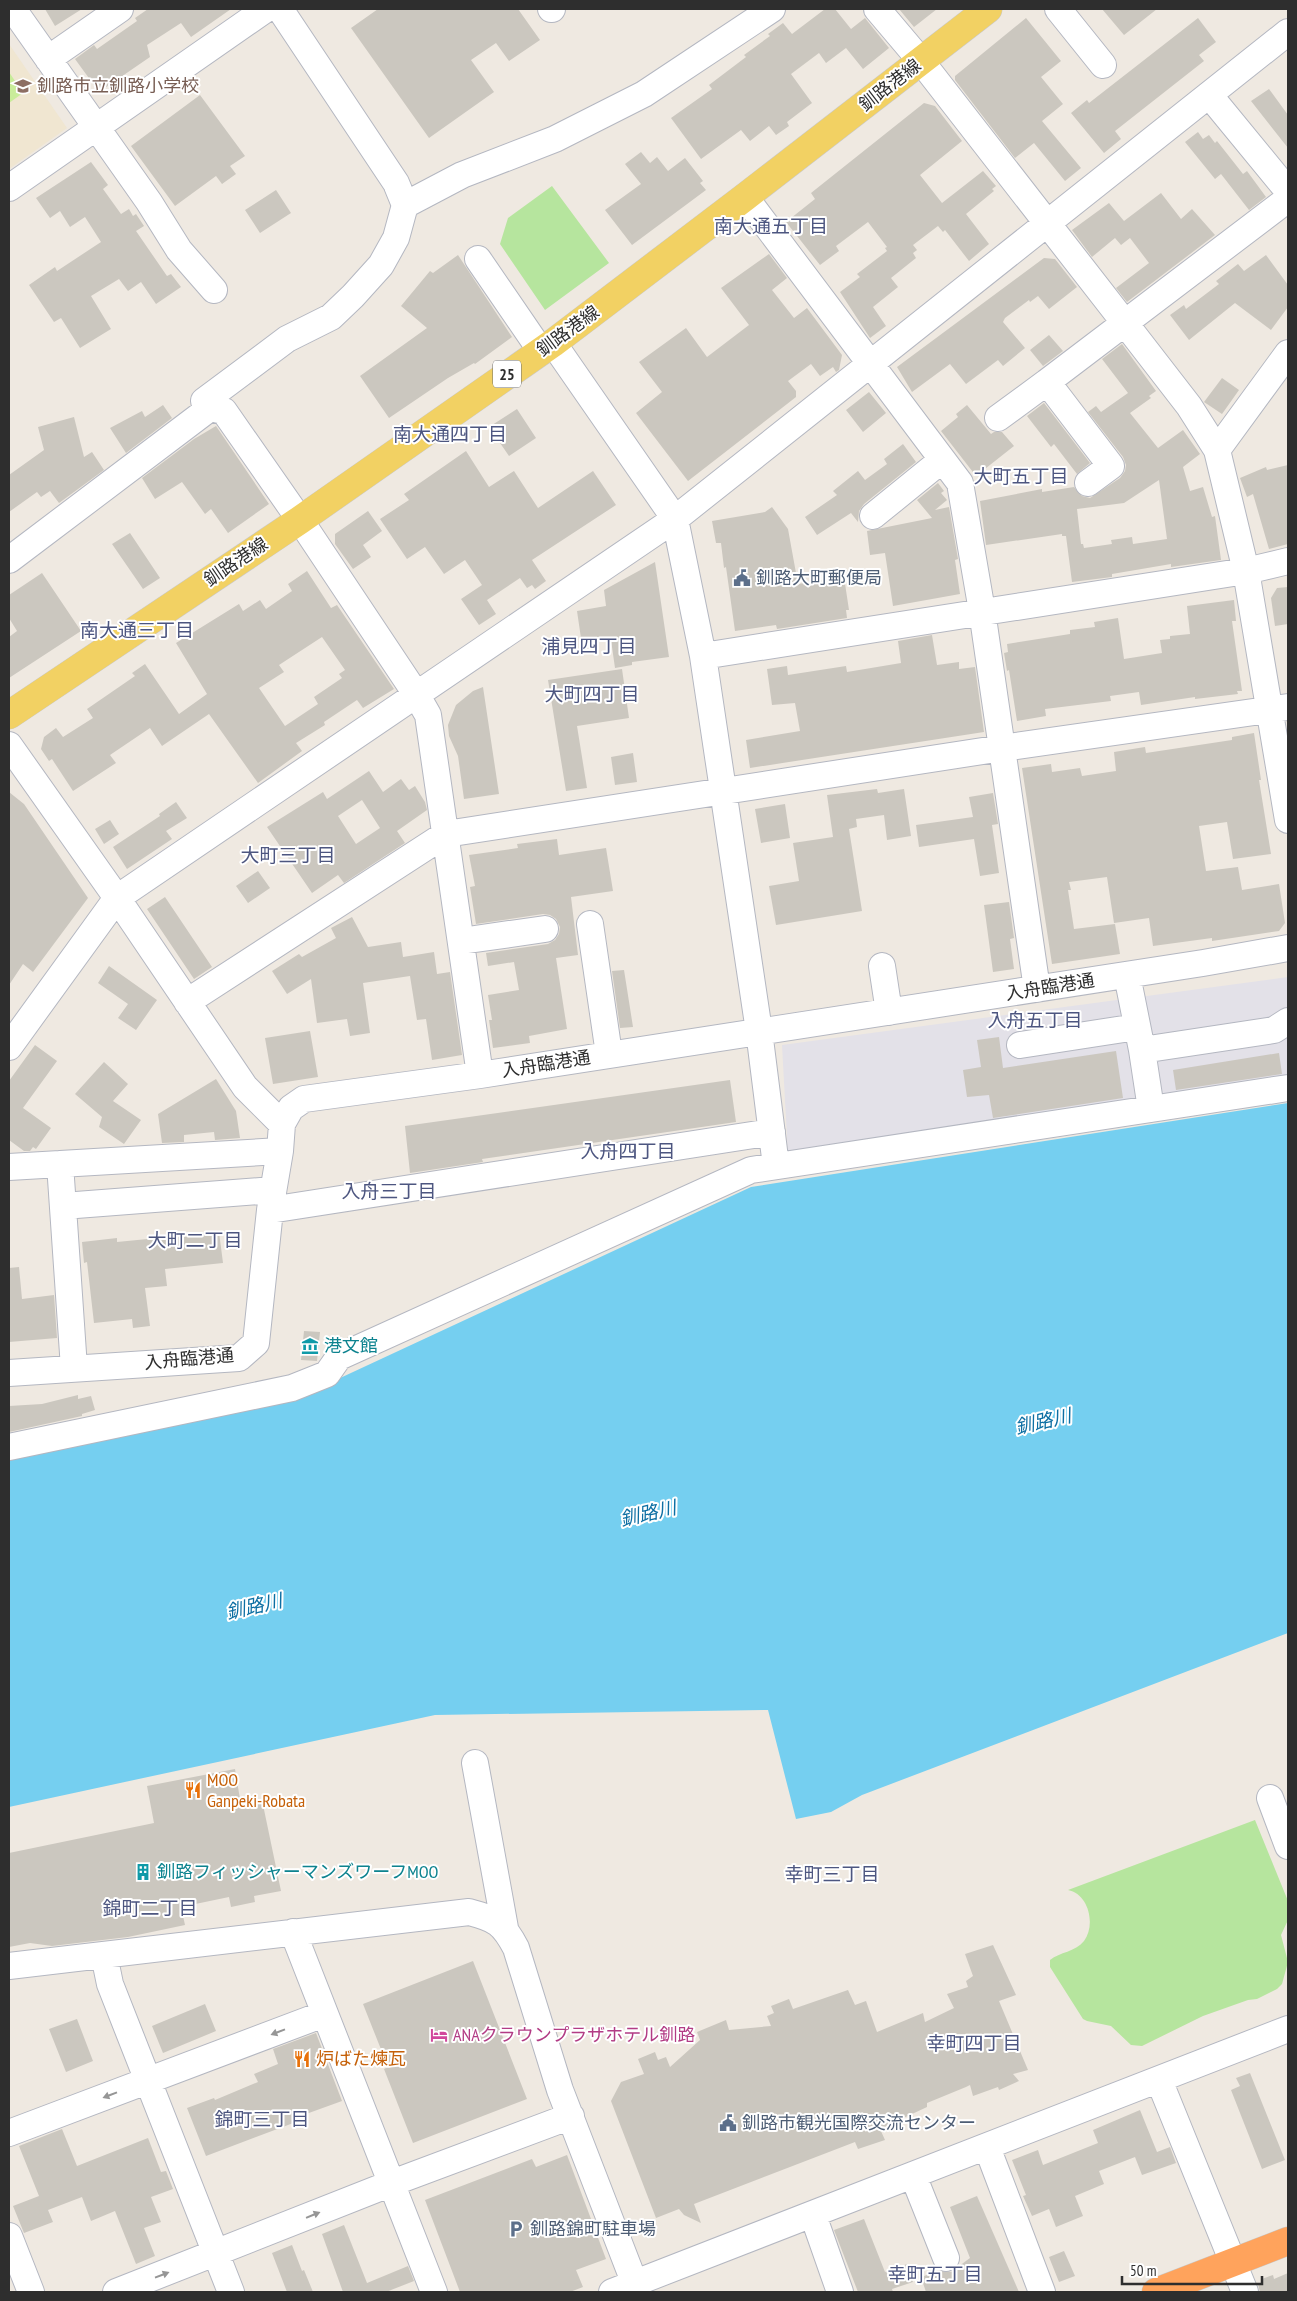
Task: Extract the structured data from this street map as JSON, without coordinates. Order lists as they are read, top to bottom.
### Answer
{
  "streets": {
    "main road": ["釧路港線", "25"],
    "street": ["入舟臨港通"]
  },
  "districts": [
    "南大通五丁目",
    "南大通四丁目",
    "大町五丁目",
    "南大通三丁目",
    "浦見四丁目",
    "大町四丁目",
    "大町三丁目",
    "入舟五丁目",
    "入舟四丁目",
    "入舟三丁目",
    "大町二丁目",
    "幸町三丁目",
    "錦町二丁目",
    "幸町四丁目",
    "錦町三丁目",
    "幸町五丁目"
  ],
  "water": ["釧路川"],
  "places": {
    "school or university": ["釧路市立釧路小学校"],
    "public building": ["釧路大町郵便局", "釧路市観光国際交流センター"],
    "museum": ["港文館"],
    "restaurant": ["MOO Ganpeki-Robata", "炉ばた煉瓦"],
    "building": ["釧路フィッシャーマンズワーフMOO"],
    "hotel": ["ANAクラウンプラザホテル釧路"],
    "parking": ["釧路錦町駐車場"]
  },
  "scale_bar": "50 m"
}
